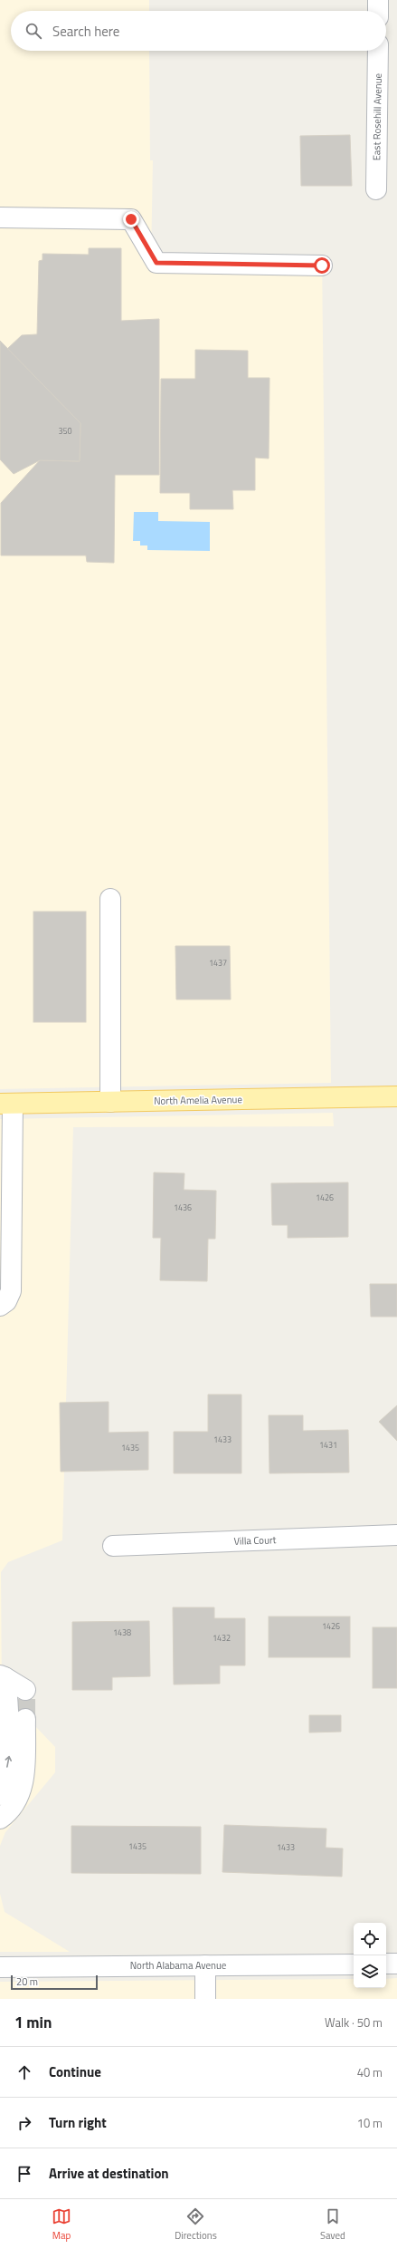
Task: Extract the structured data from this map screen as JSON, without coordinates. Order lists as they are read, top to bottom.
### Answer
{
  "streets": {
    "main road": ["North Amelia Avenue"],
    "street": ["East Rosehill Avenue", "Villa Court", "North Alabama Avenue"]
  },
  "house_numbers": [
    "350",
    "1437",
    "1426",
    "1436",
    "1433",
    "1431",
    "1435",
    "1426",
    "1438",
    "1432",
    "1435",
    "1433"
  ],
  "scale_bar": "20 m",
  "page": {
    "search": "Search here",
    "scale": "20 m",
    "heading": ["1 min", "Walk · 50 m"],
    "list": [
      ["Continue", "40 m"],
      ["Turn right", "10 m"],
      "Arrive at destination"
    ],
    "nav": ["Map", "Directions", "Saved"]
  }
}
